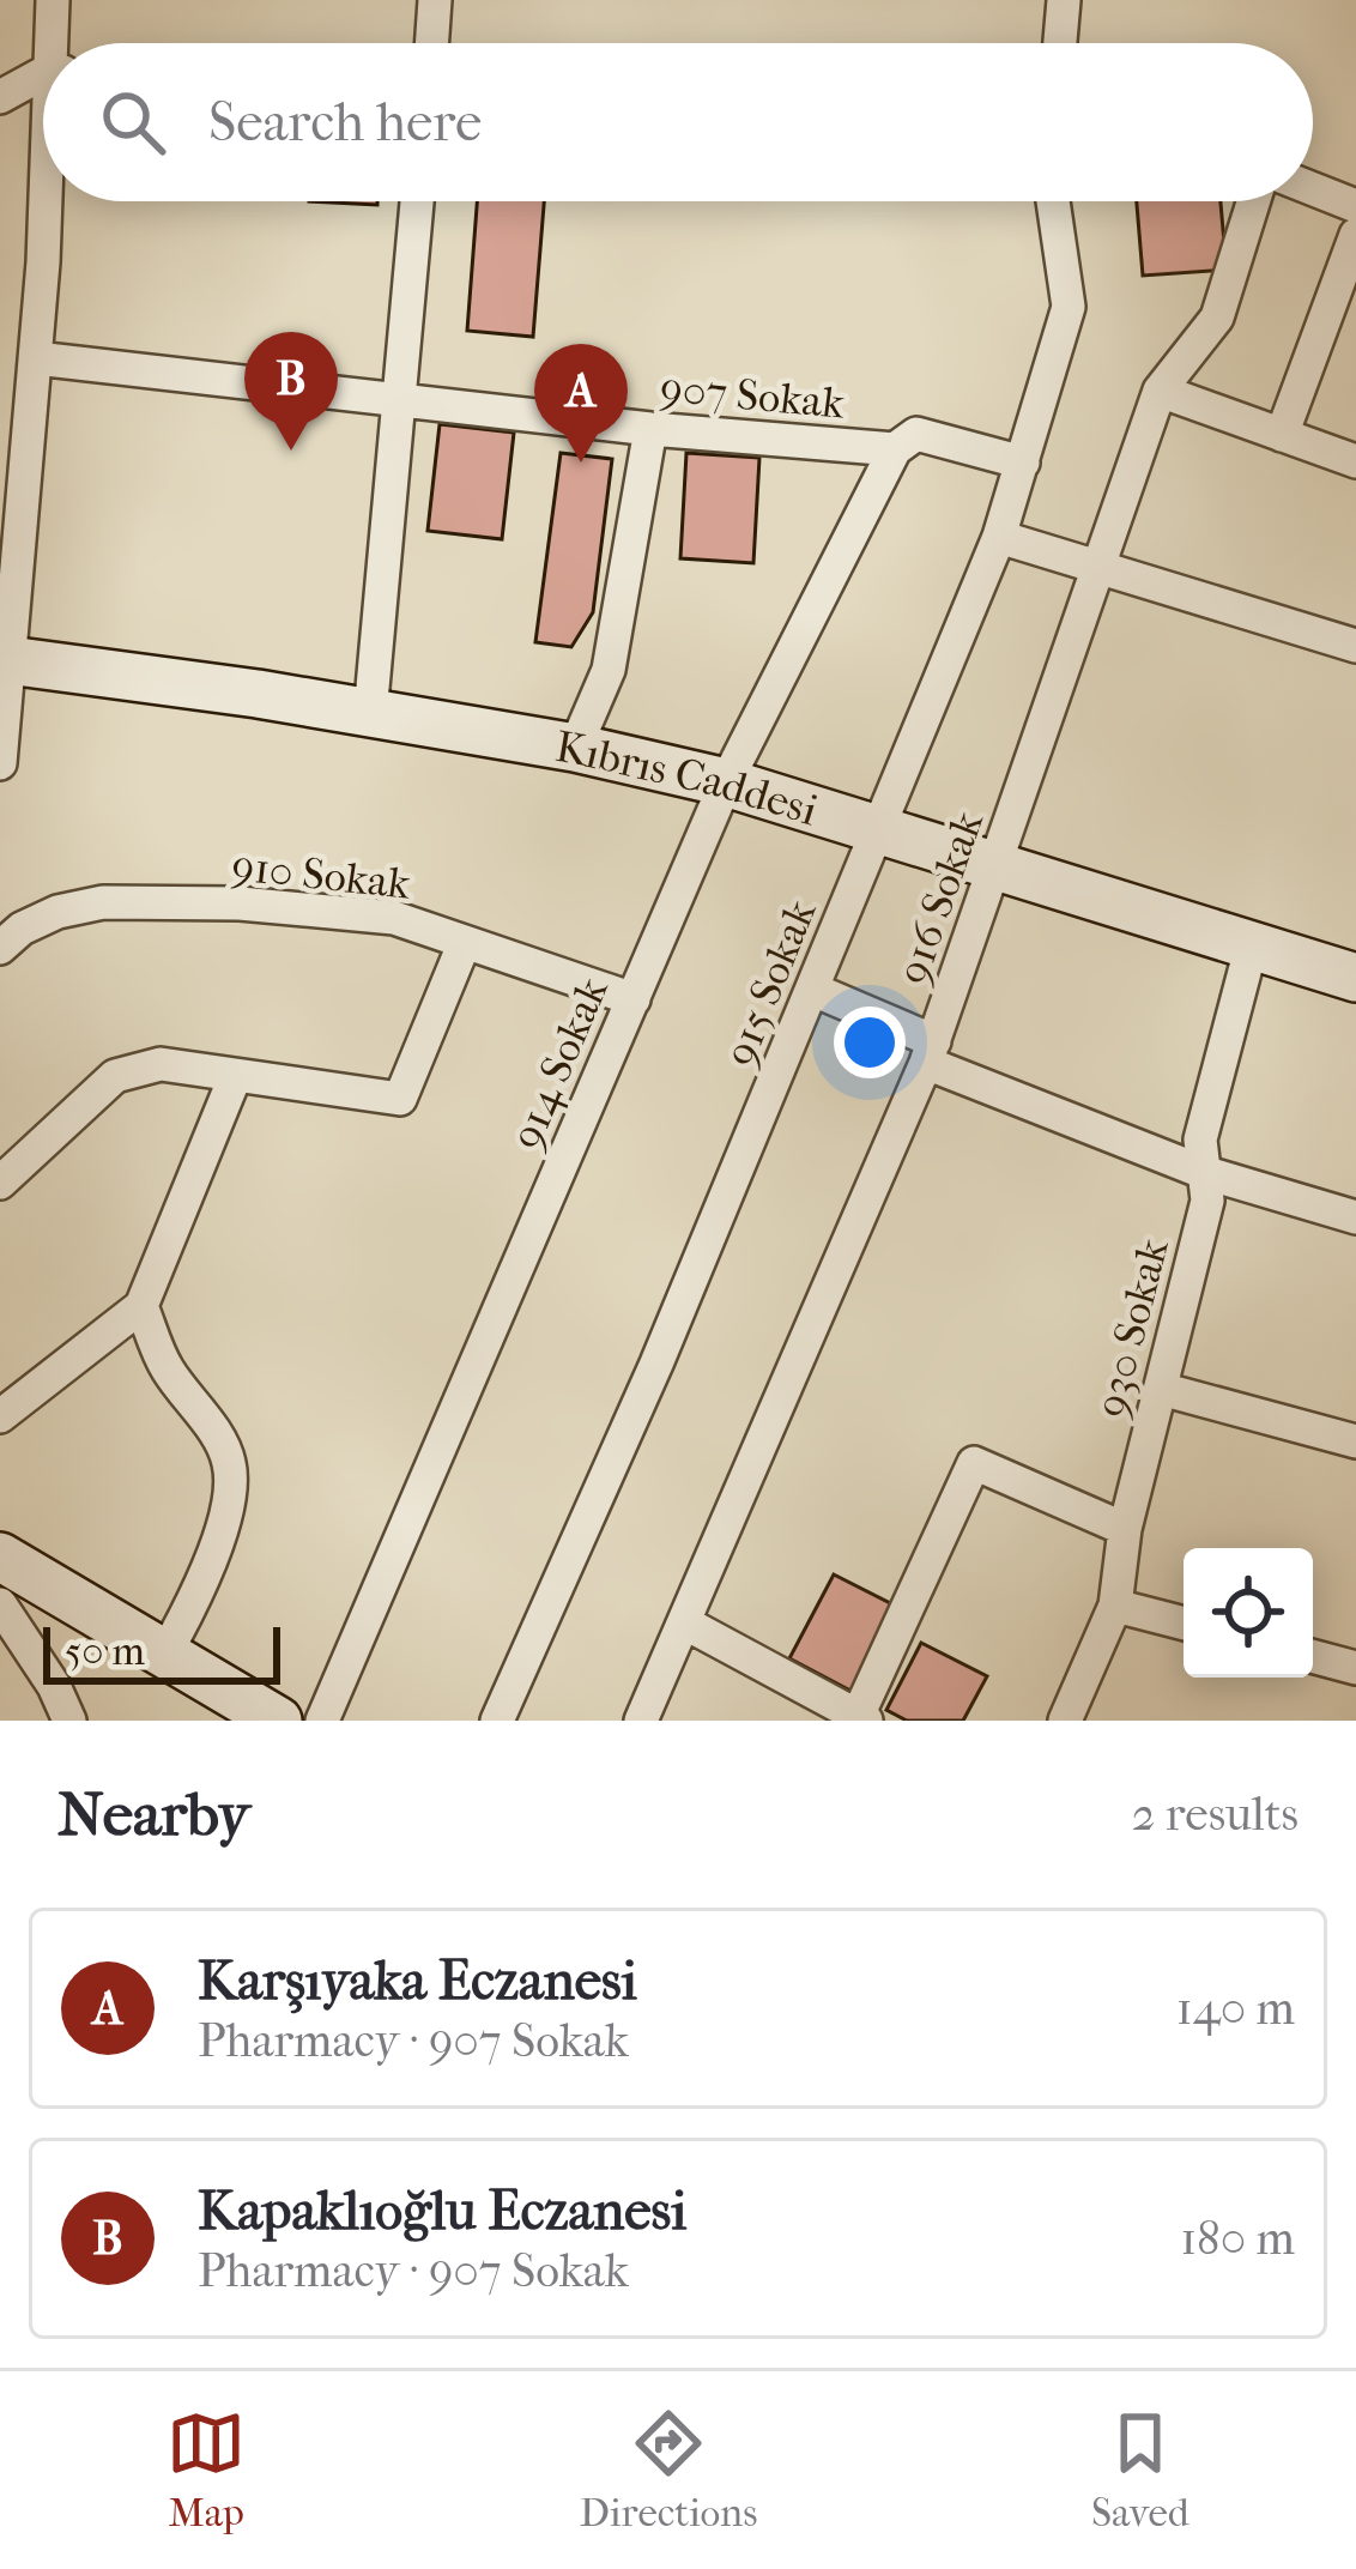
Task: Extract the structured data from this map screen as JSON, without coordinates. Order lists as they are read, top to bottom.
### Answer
{
  "streets": {
    "street": [
      "907 Sokak",
      "Kıbrıs Caddesi",
      "910 Sokak",
      "916 Sokak",
      "915 Sokak",
      "914 Sokak",
      "930 Sokak"
    ]
  },
  "crossings": [
    ["907 Sokak", "915 Sokak"],
    ["907 Sokak", "914 Sokak"],
    ["Kıbrıs Caddesi", "916 Sokak"],
    ["Kıbrıs Caddesi", "915 Sokak"],
    ["Kıbrıs Caddesi", "914 Sokak"],
    ["Kıbrıs Caddesi", "930 Sokak"],
    ["910 Sokak", "914 Sokak"]
  ],
  "scale_bar": "50 m",
  "page": {
    "search": "Search here",
    "pins": ["B", "A"],
    "scale": "50 m",
    "heading": ["Nearby", "2 results"],
    "list": [
      {
        "mark": "A",
        "name": "Karşıyaka Eczanesi",
        "note": "Pharmacy · 907 Sokak",
        "value": "140 m"
      },
      {
        "mark": "B",
        "name": "Kapaklıoğlu Eczanesi",
        "note": "Pharmacy · 907 Sokak",
        "value": "180 m"
      }
    ],
    "nav": ["Map", "Directions", "Saved"]
  }
}
